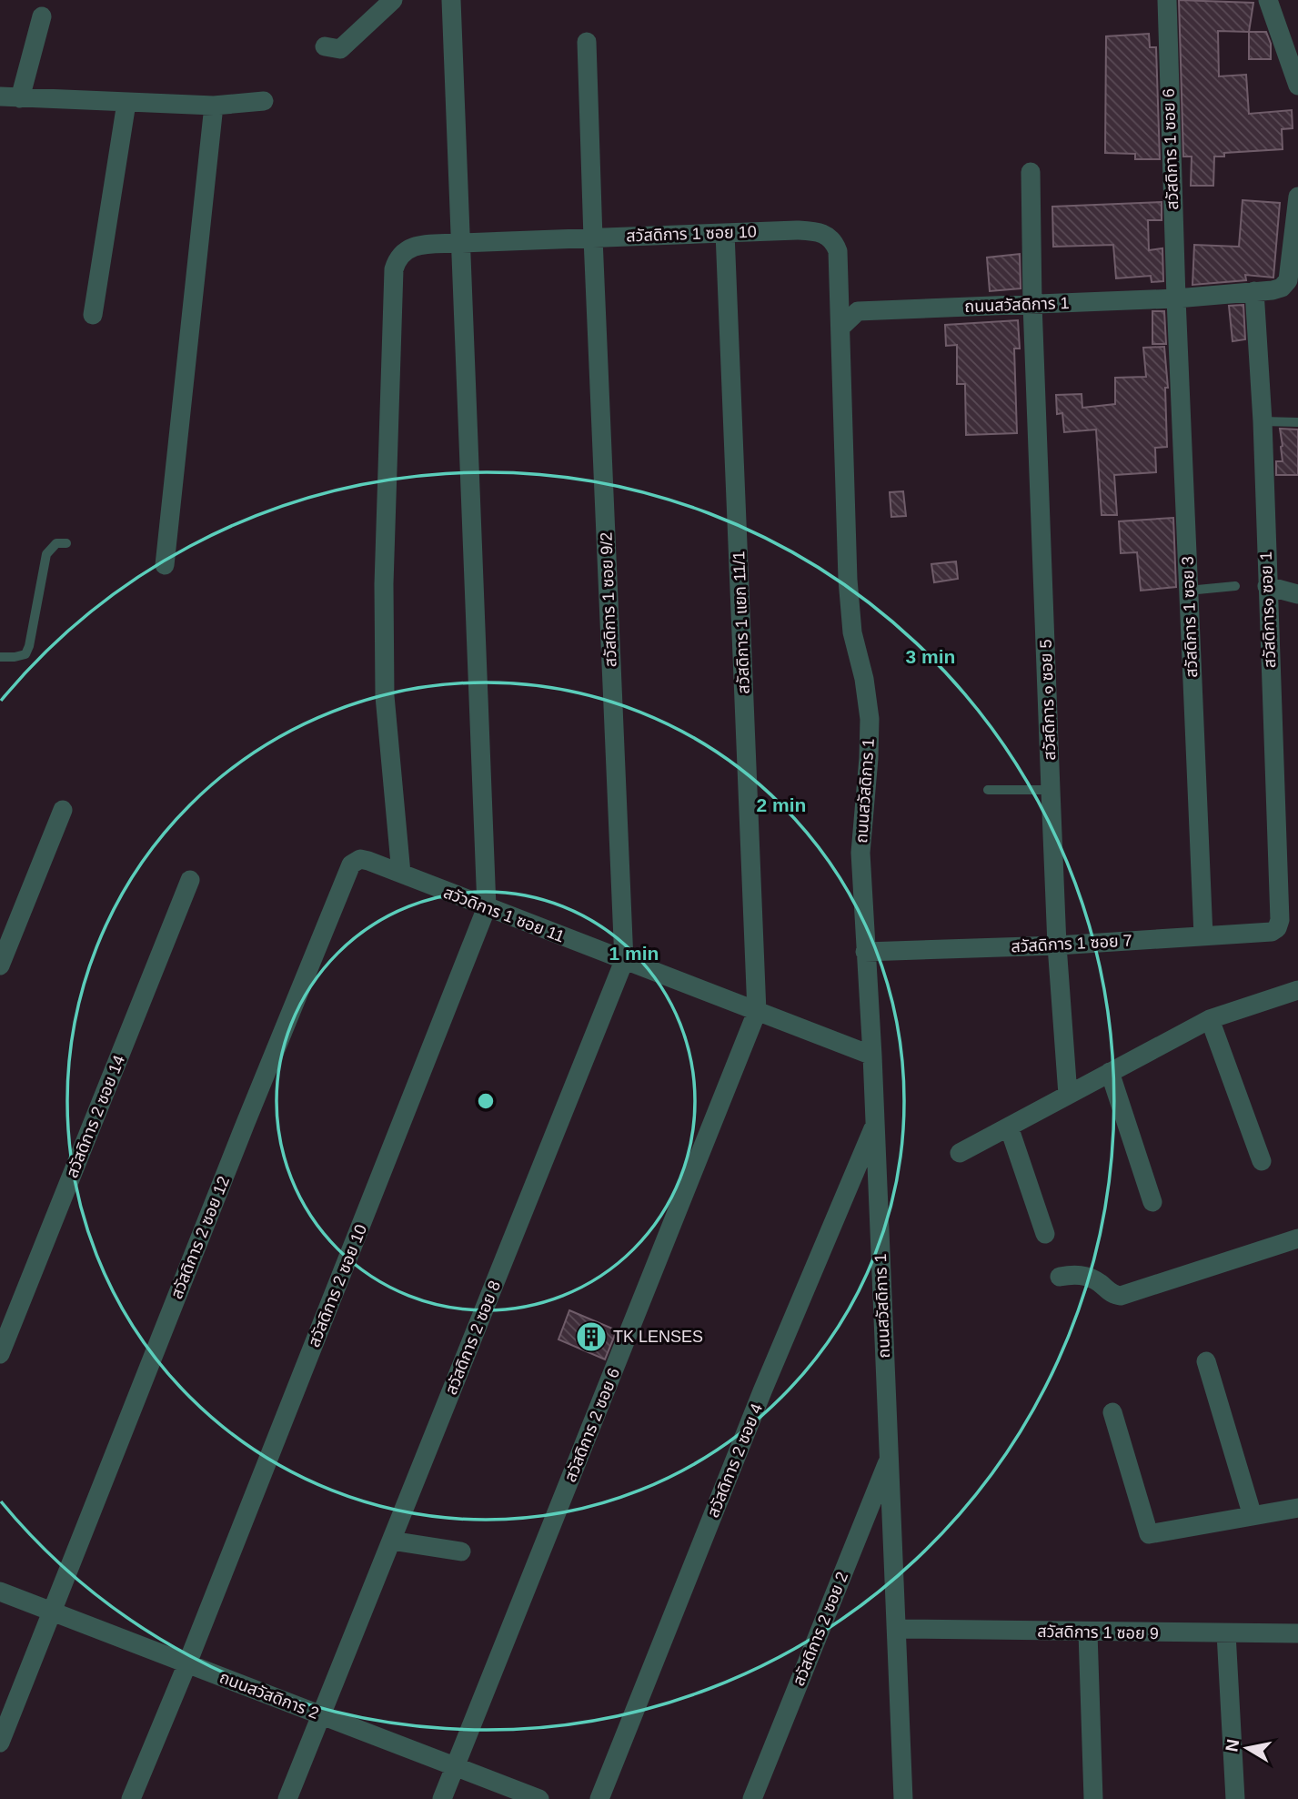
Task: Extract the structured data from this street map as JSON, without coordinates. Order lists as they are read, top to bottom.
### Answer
{
  "streets": {
    "street": [
      "สวัสดิการ 1 ซอย 6",
      "สวัสดิการ 1 ซอย 10",
      "ถนนสวัสดิการ 1",
      "สวัสดิการ 1 ซอย 9/2",
      "สวัสดิการ๑ ซอย 1",
      "สวัสดิการ 1 ซอย 3",
      "สวัสดิการ 1 แยก 11/1",
      "สวัสดิการ ๑ ซอย 5",
      "สวัวดิการ 1 ซอย 11",
      "สวัสดิการ 1 ซอย 7",
      "สวัสดิการ 2 ซอย 14",
      "สวัสดิการ 2 ซอย 12",
      "สวัสดิการ 2 ซอย 10",
      "สวัสดิการ 2 ซอย 8",
      "สวัสดิการ 2 ซอย 6",
      "สวัสดิการ 2 ซอย 4",
      "สวัสดิการ 2 ซอย 2",
      "สวัสดิการ 1 ซอย 9",
      "ถนนสวัสดิการ 2"
    ]
  },
  "crossings": [
    ["สวัสดิการ 1 ซอย 6", "ถนนสวัสดิการ 1"],
    ["สวัสดิการ 1 ซอย 6", "สวัสดิการ 1 ซอย 3"],
    ["สวัสดิการ 1 ซอย 10", "ถนนสวัสดิการ 1"],
    ["สวัสดิการ 1 ซอย 10", "สวัสดิการ 1 ซอย 9/2"],
    ["สวัสดิการ 1 ซอย 10", "สวัสดิการ 1 แยก 11/1"],
    ["สวัสดิการ 1 ซอย 10", "สวัวดิการ 1 ซอย 11"],
    ["ถนนสวัสดิการ 1", "สวัสดิการ๑ ซอย 1"],
    ["ถนนสวัสดิการ 1", "สวัสดิการ 1 ซอย 3"],
    ["ถนนสวัสดิการ 1", "สวัสดิการ ๑ ซอย 5"],
    ["ถนนสวัสดิการ 1", "สวัวดิการ 1 ซอย 11"],
    ["ถนนสวัสดิการ 1", "สวัสดิการ 1 ซอย 7"],
    ["ถนนสวัสดิการ 1", "สวัสดิการ 2 ซอย 4"],
    ["ถนนสวัสดิการ 1", "สวัสดิการ 2 ซอย 2"],
    ["ถนนสวัสดิการ 1", "สวัสดิการ 1 ซอย 9"],
    ["สวัสดิการ 1 ซอย 9/2", "สวัวดิการ 1 ซอย 11"],
    ["สวัสดิการ 1 ซอย 9/2", "สวัสดิการ 2 ซอย 8"],
    ["สวัสดิการ๑ ซอย 1", "สวัสดิการ 1 ซอย 7"],
    ["สวัสดิการ 1 ซอย 3", "สวัสดิการ 1 ซอย 7"],
    ["สวัสดิการ 1 แยก 11/1", "สวัวดิการ 1 ซอย 11"],
    ["สวัสดิการ 1 แยก 11/1", "สวัสดิการ 2 ซอย 6"],
    ["สวัสดิการ ๑ ซอย 5", "สวัสดิการ 1 ซอย 7"],
    ["สวัวดิการ 1 ซอย 11", "สวัสดิการ 2 ซอย 12"],
    ["สวัวดิการ 1 ซอย 11", "สวัสดิการ 2 ซอย 10"],
    ["สวัวดิการ 1 ซอย 11", "สวัสดิการ 2 ซอย 8"],
    ["สวัวดิการ 1 ซอย 11", "สวัสดิการ 2 ซอย 6"],
    ["สวัสดิการ 2 ซอย 12", "ถนนสวัสดิการ 2"],
    ["สวัสดิการ 2 ซอย 10", "ถนนสวัสดิการ 2"],
    ["สวัสดิการ 2 ซอย 8", "ถนนสวัสดิการ 2"],
    ["สวัสดิการ 2 ซอย 6", "ถนนสวัสดิการ 2"]
  ],
  "places": {
    "building": ["TK LENSES"]
  },
  "north": "left",
  "rings": ["3 min", "2 min", "1 min"]
}
